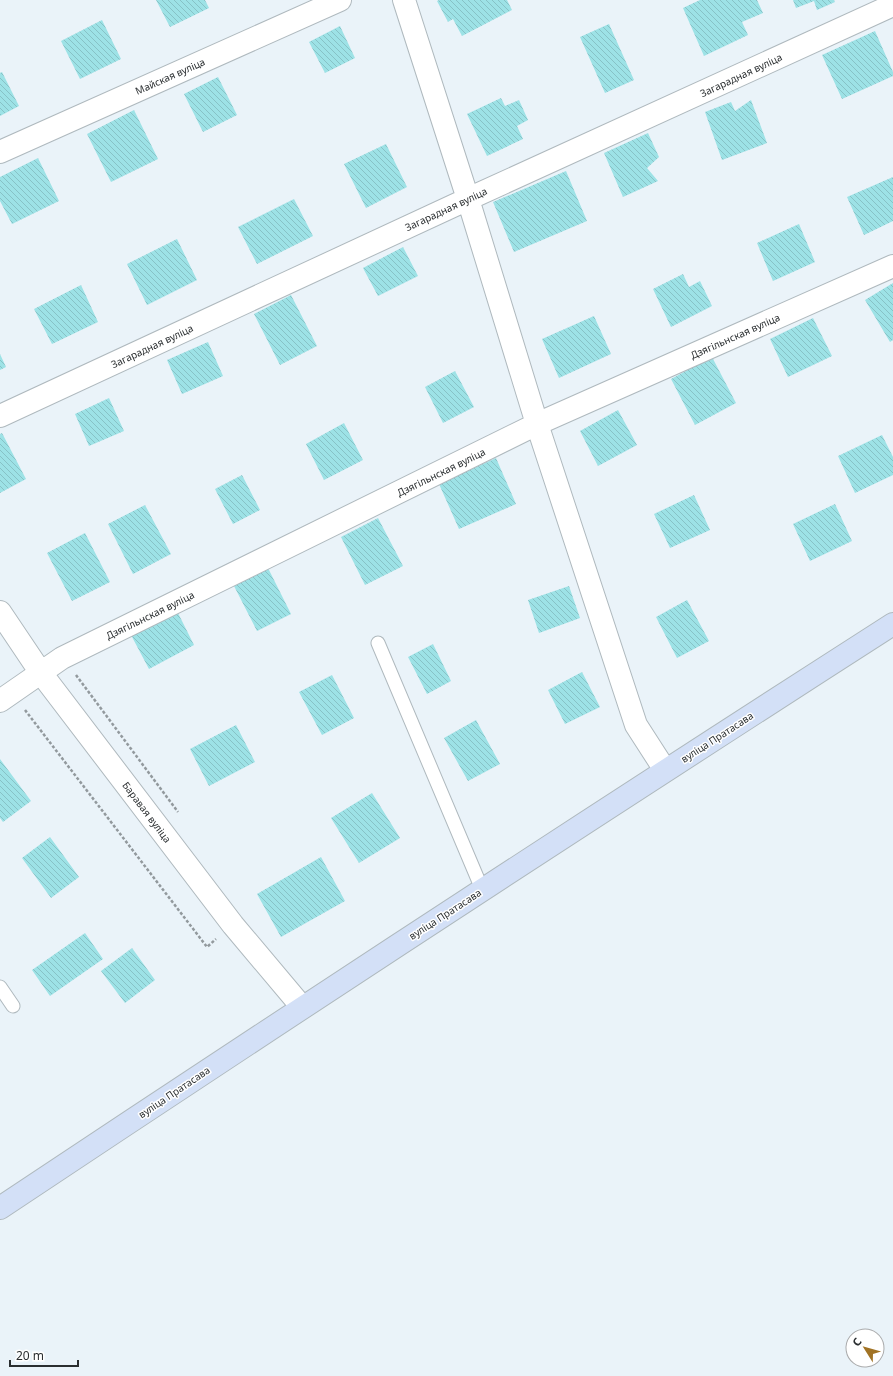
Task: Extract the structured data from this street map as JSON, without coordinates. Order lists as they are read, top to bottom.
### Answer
{
  "streets": {
    "main road": ["вуліца Пратасава"],
    "street": [
      "Загарадная вуліца",
      "Майская вуліца",
      "Дзягільнская вуліца",
      "Баравая вуліца"
    ]
  },
  "crossings": [
    ["Дзягільнская вуліца", "Баравая вуліца"],
    ["вуліца Пратасава", "Баравая вуліца"]
  ],
  "scale_bar": "20 m",
  "north": "top left"
}
